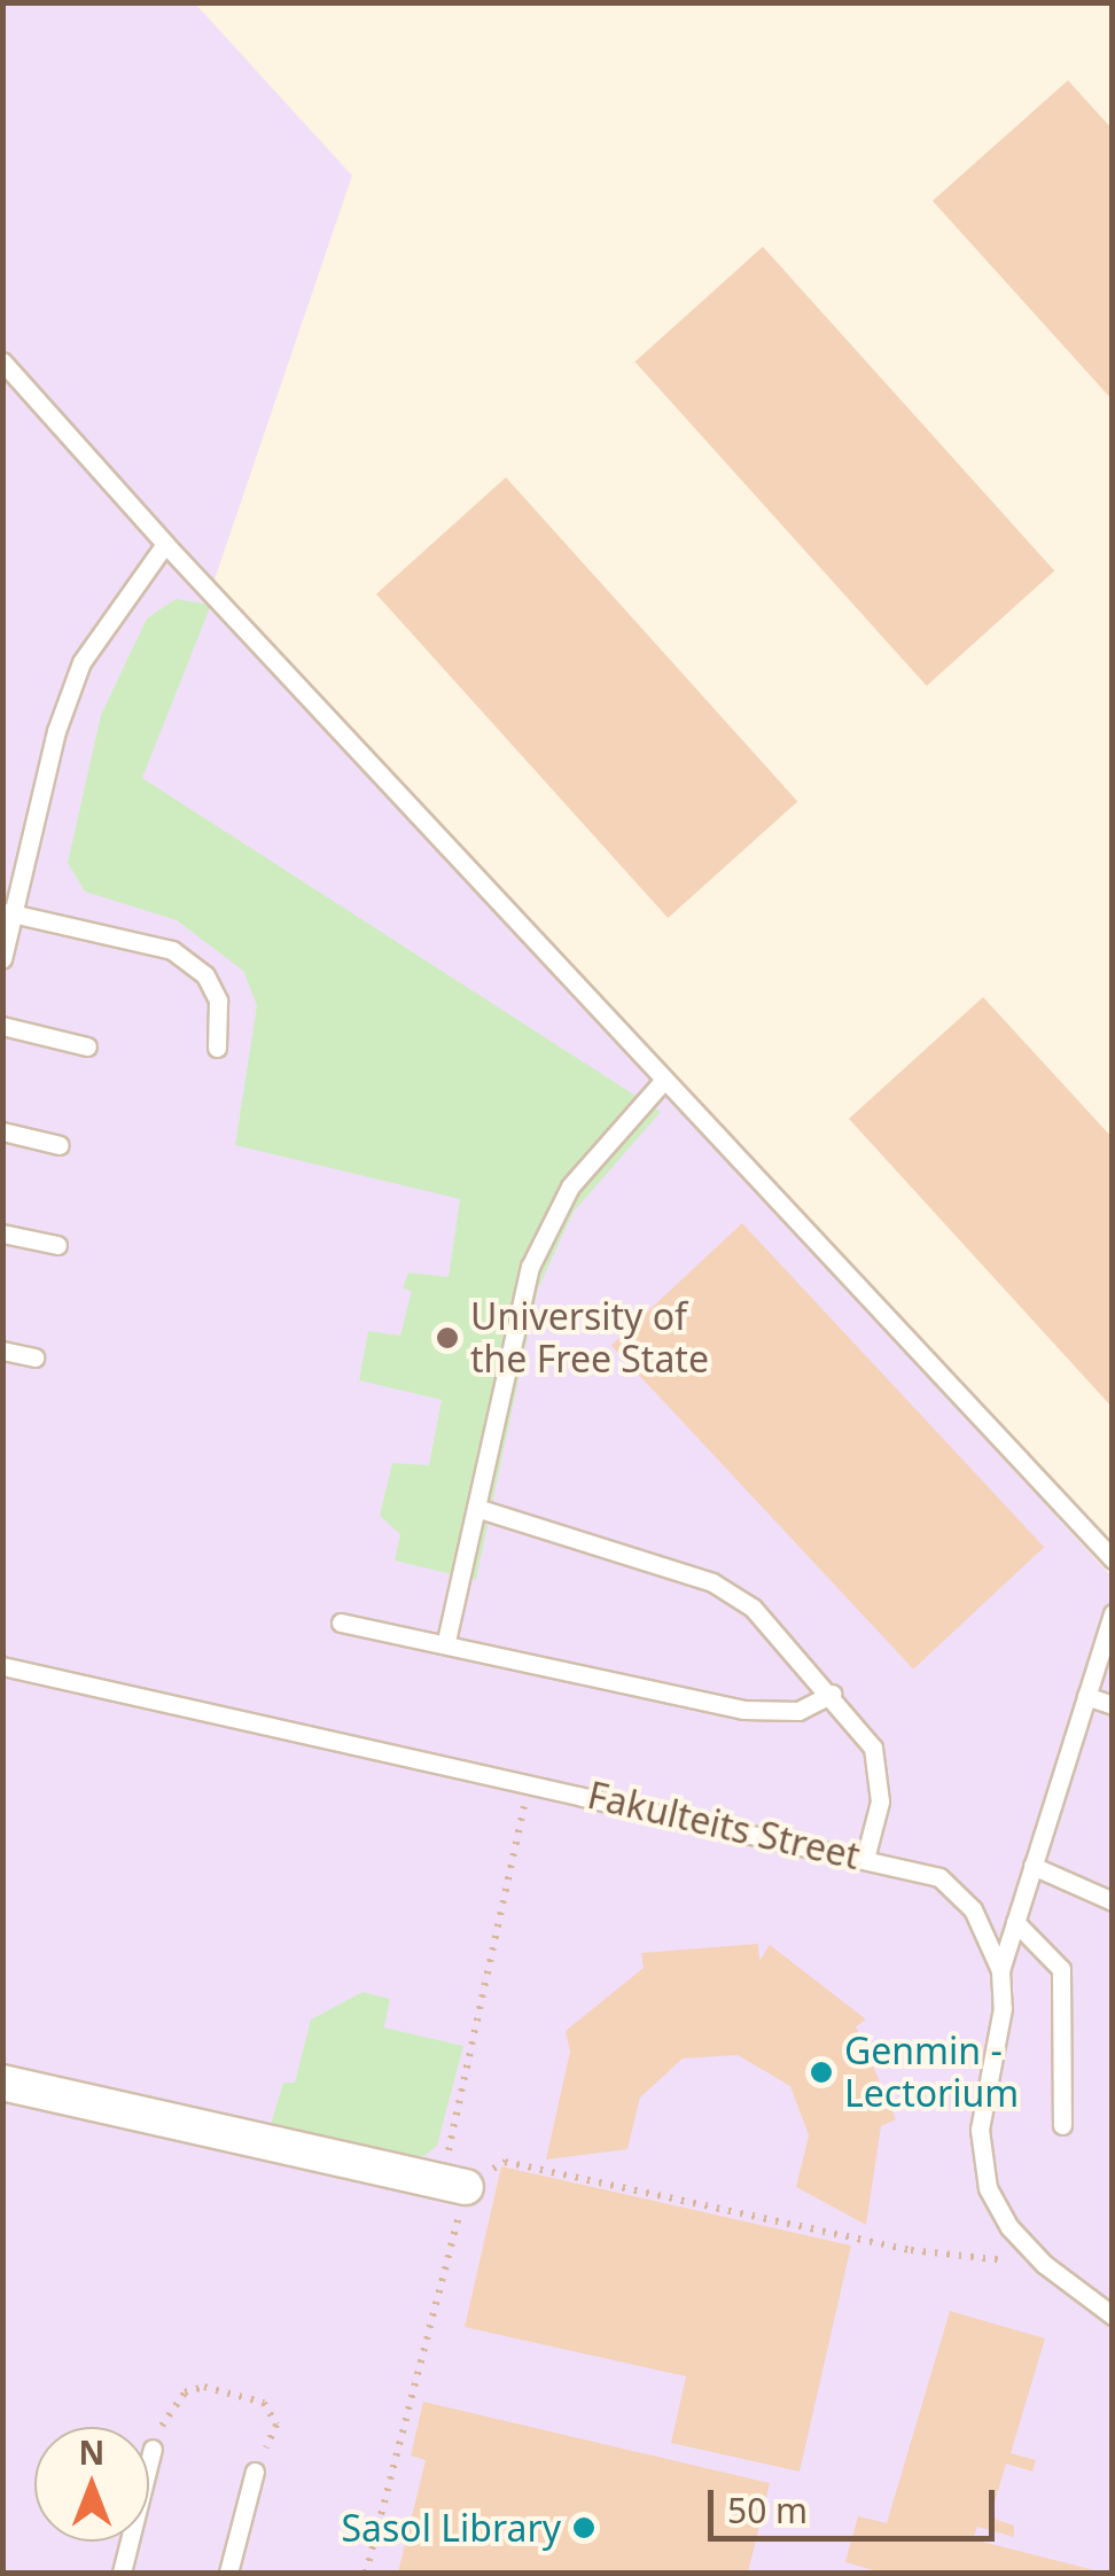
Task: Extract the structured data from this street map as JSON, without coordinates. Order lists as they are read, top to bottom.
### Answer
{
  "streets": {
    "lane": ["Fakulteits Street"]
  },
  "places": ["University of the Free State", "Genmin - Lectorium", "Sasol Library"],
  "scale_bar": "50 m",
  "north": "top"
}
